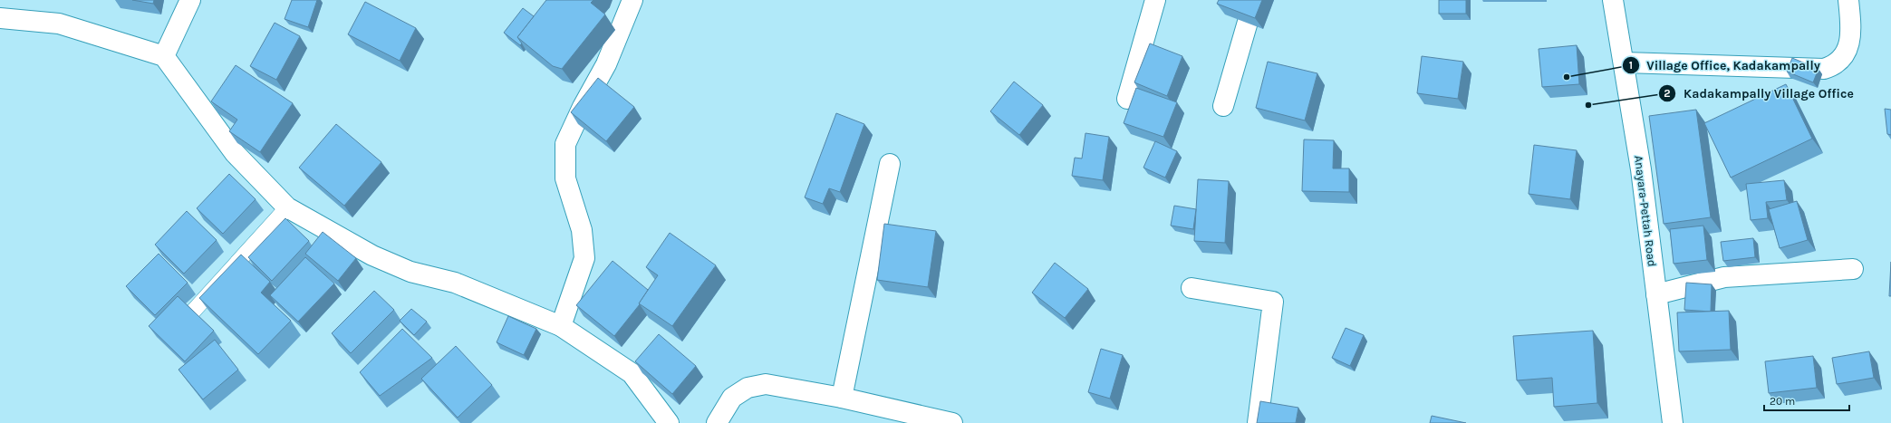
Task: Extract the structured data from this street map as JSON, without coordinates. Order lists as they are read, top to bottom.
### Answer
{
  "streets": {
    "street": ["Anayara-Pettah Road"]
  },
  "places": ["Village Office, Kadakampally", "Kadakampally Village Office"],
  "scale_bar": "20 m"
}
